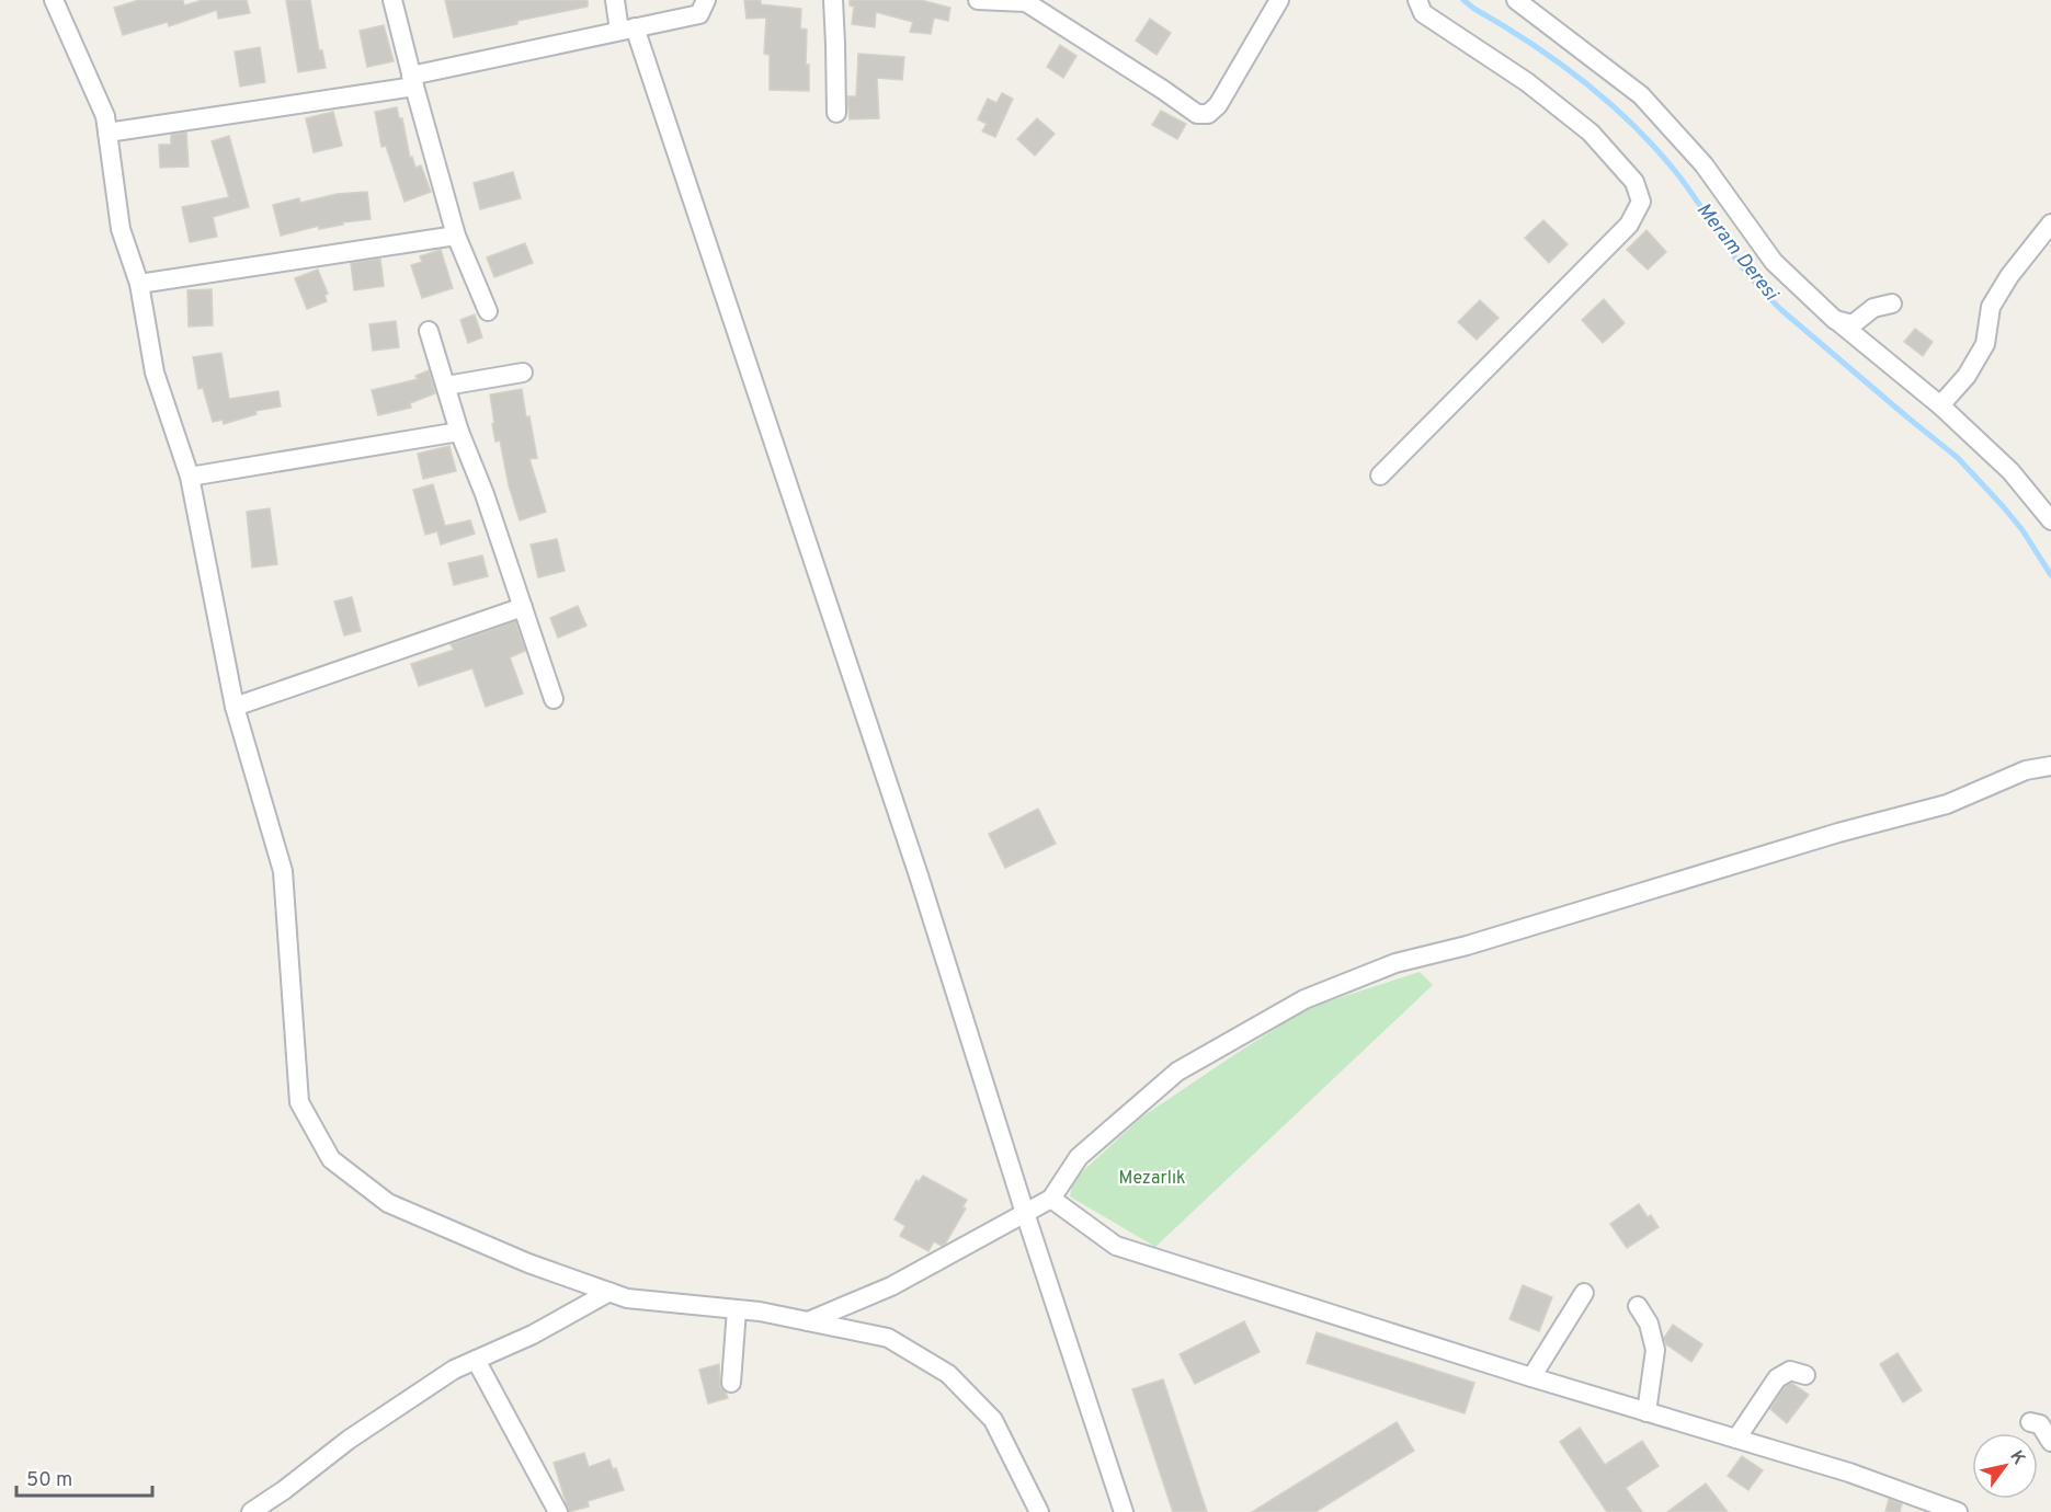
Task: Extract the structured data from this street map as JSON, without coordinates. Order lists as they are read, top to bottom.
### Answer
{
  "water": ["Meram Deresi"],
  "parks": ["Mezarlık"],
  "scale_bar": "50 m",
  "north": "top right"
}
